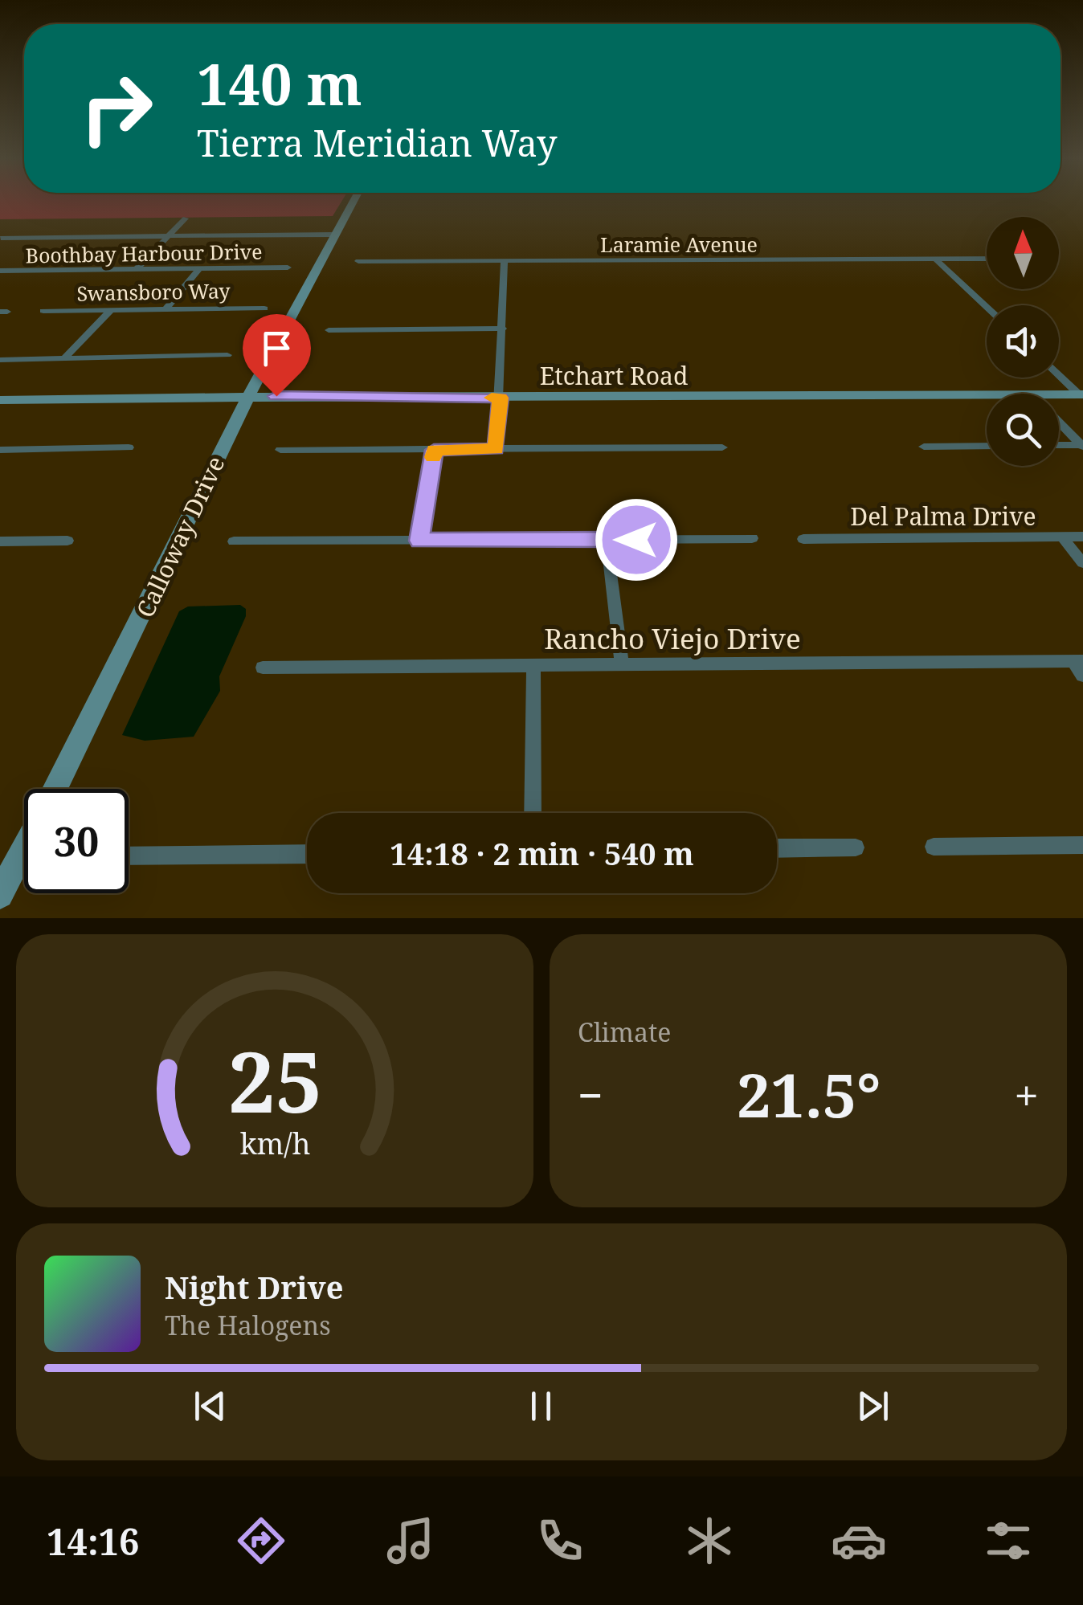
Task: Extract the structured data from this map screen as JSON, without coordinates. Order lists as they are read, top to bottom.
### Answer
{
  "streets": {
    "street": [
      "Laramie Avenue",
      "Boothbay Harbour Drive",
      "Swansboro Way",
      "Etchart Road",
      "Del Palma Drive",
      "Calloway Drive",
      "Rancho Viejo Drive"
    ]
  },
  "crossings": [
    ["Etchart Road", "Calloway Drive"]
  ],
  "north": "top",
  "page": {
    "turn": ["140 m", "Tierra Meridian Way"],
    "limit": "30",
    "trip": "14:18 · 2 min · 540 m",
    "tile": "Climate",
    "heat": ["−", "21.5°", "+"],
    "song": ["Night Drive", "The Halogens"],
    "tabs": "14:16",
    "gauge": ["25", "km/h"]
  }
}
